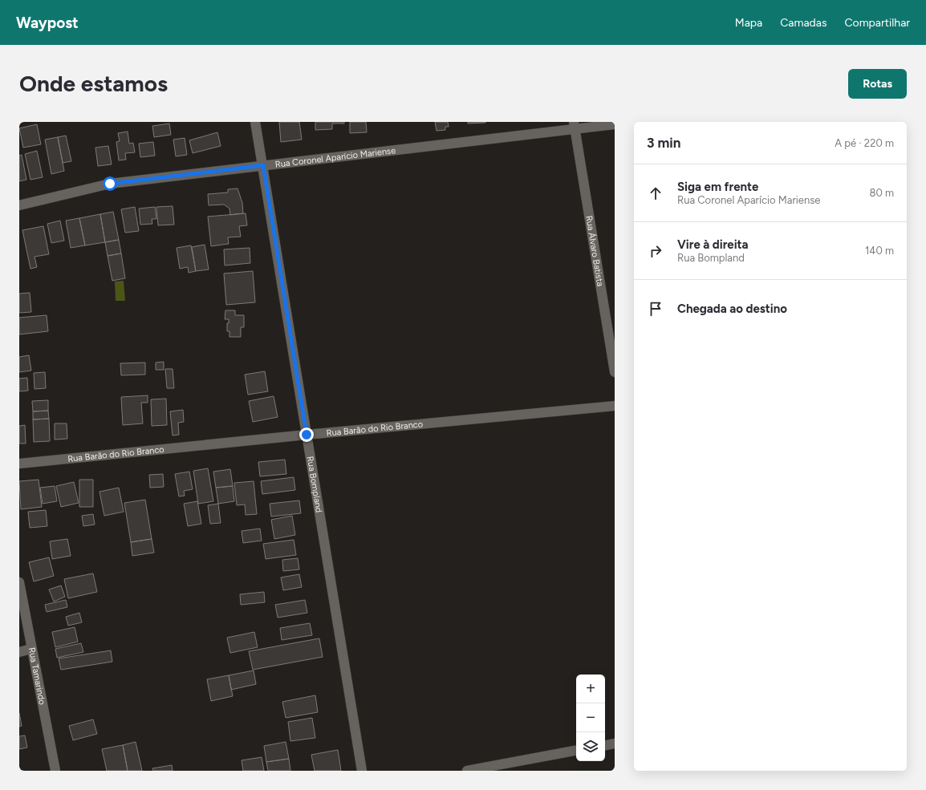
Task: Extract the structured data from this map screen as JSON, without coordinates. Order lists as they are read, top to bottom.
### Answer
{
  "streets": {
    "street": [
      "Rua Coronel Aparício Mariense",
      "Rua Álvaro Batista",
      "Rua Barão do Rio Branco",
      "Rua Bompland",
      "Rua Tamarindo"
    ]
  },
  "crossings": [
    ["Rua Coronel Aparício Mariense", "Rua Álvaro Batista"],
    ["Rua Coronel Aparício Mariense", "Rua Bompland"],
    ["Rua Barão do Rio Branco", "Rua Bompland"]
  ],
  "page": {
    "header": "Waypost",
    "nav": ["Mapa", "Camadas", "Compartilhar"],
    "buttons": "Rotas",
    "title": "Onde estamos",
    "heading": ["3 min", "A pé · 220 m"],
    "list": [
      ["Siga em frente", "Rua Coronel Aparício Mariense", "80 m"],
      ["Vire à direita", "Rua Bompland", "140 m"],
      "Chegada ao destino"
    ],
    "map_buttons": ["+", "−"]
  }
}
